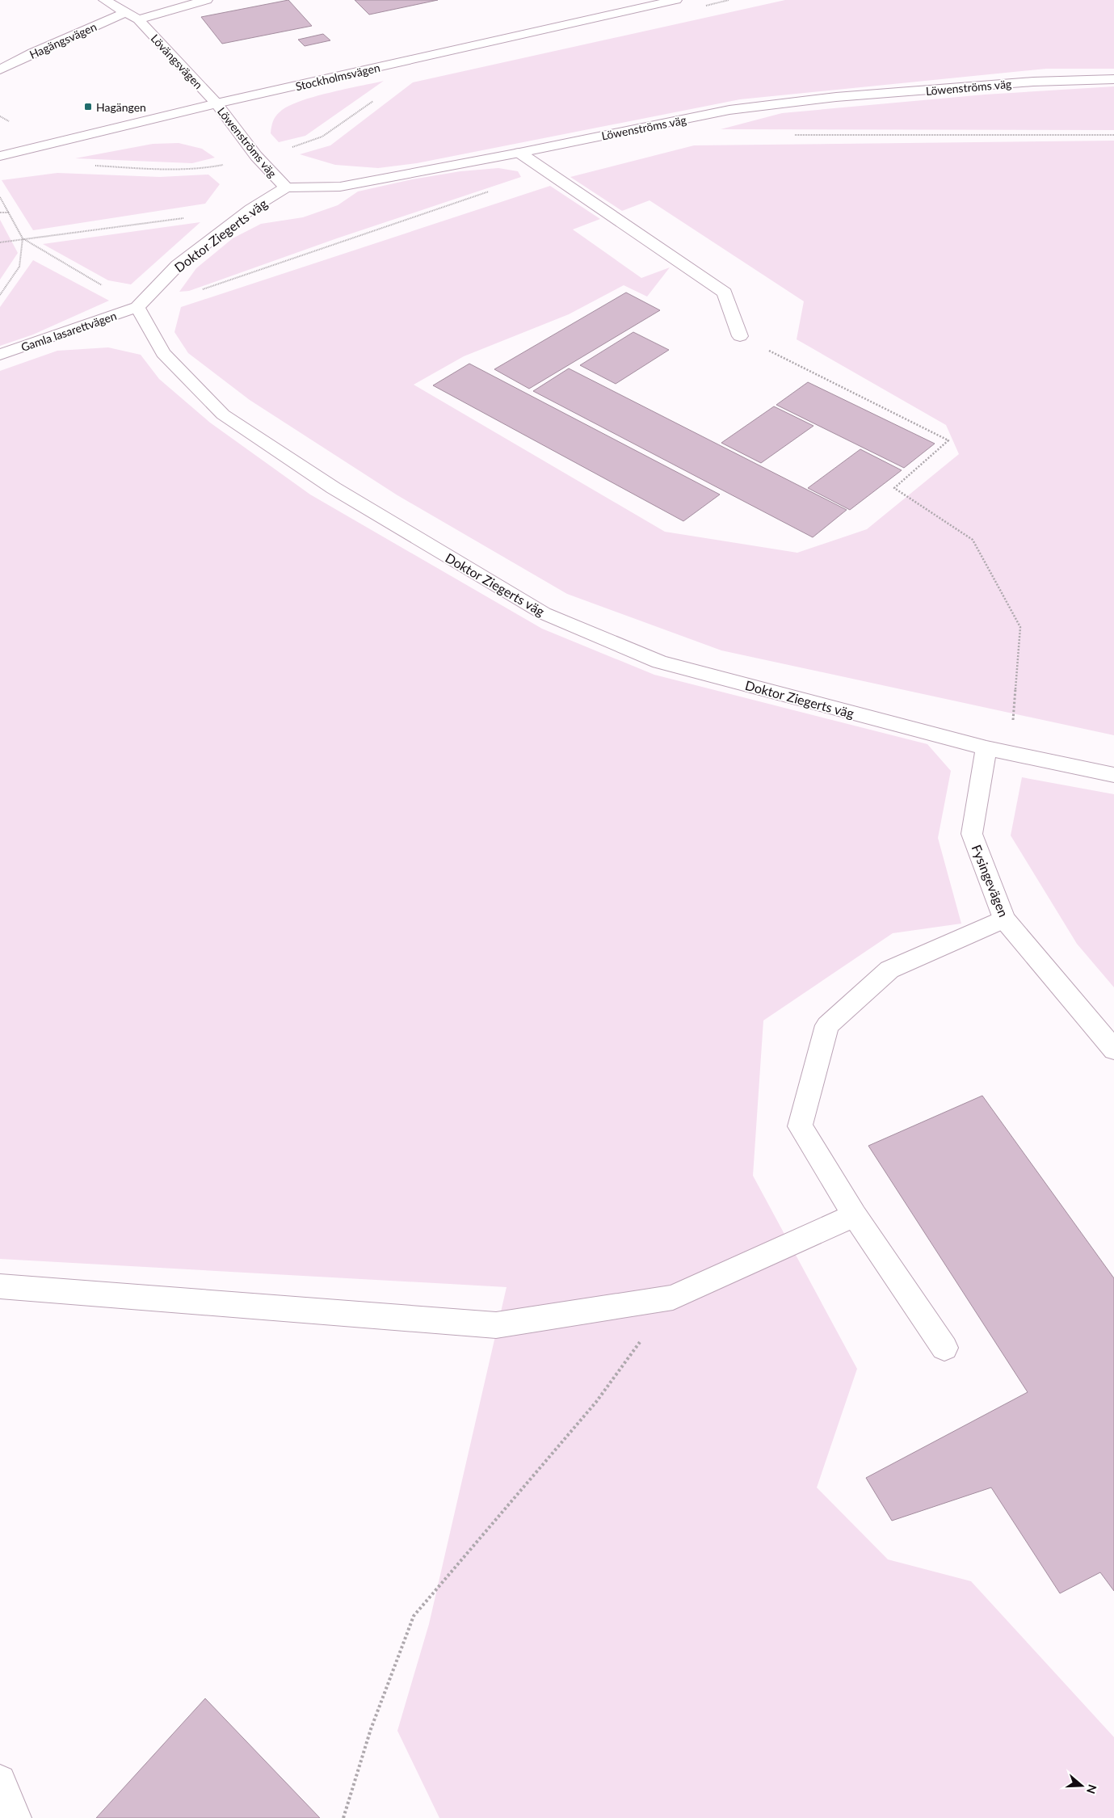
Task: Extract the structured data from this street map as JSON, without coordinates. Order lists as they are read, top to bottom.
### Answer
{
  "streets": {
    "street": [
      "Hagängsvägen",
      "Lövängsvägen",
      "Stockholmsvägen",
      "Löwenströms väg",
      "Doktor Ziegerts väg",
      "Gamla lasarettvägen",
      "Fysingevägen"
    ]
  },
  "crossings": [
    ["Hagängsvägen", "Lövängsvägen"],
    ["Lövängsvägen", "Stockholmsvägen"],
    ["Lövängsvägen", "Löwenströms väg"],
    ["Stockholmsvägen", "Löwenströms väg"],
    ["Löwenströms väg", "Doktor Ziegerts väg"],
    ["Doktor Ziegerts väg", "Gamla lasarettvägen"],
    ["Doktor Ziegerts väg", "Fysingevägen"]
  ],
  "places": {
    "transit": ["Hagängen"]
  },
  "north": "right"
}
